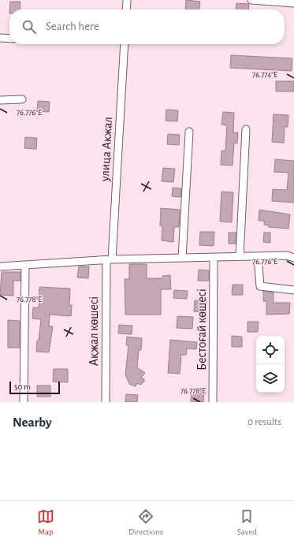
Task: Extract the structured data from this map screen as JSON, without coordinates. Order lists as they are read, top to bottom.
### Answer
{
  "streets": {
    "street": ["улица Акжал", "Бестоғай көшесі", "Ақжал көшесі"]
  },
  "crossings": [
    ["улица Акжал", "Ақжал көшесі"]
  ],
  "scale_bar": "50 m",
  "page": {
    "search": "Search here",
    "scale": "50 m",
    "heading": ["Nearby", "0 results"],
    "nav": ["Map", "Directions", "Saved"]
  },
  "coordinates": ["76.774°E", "76.776°E", "76.778°E"]
}
